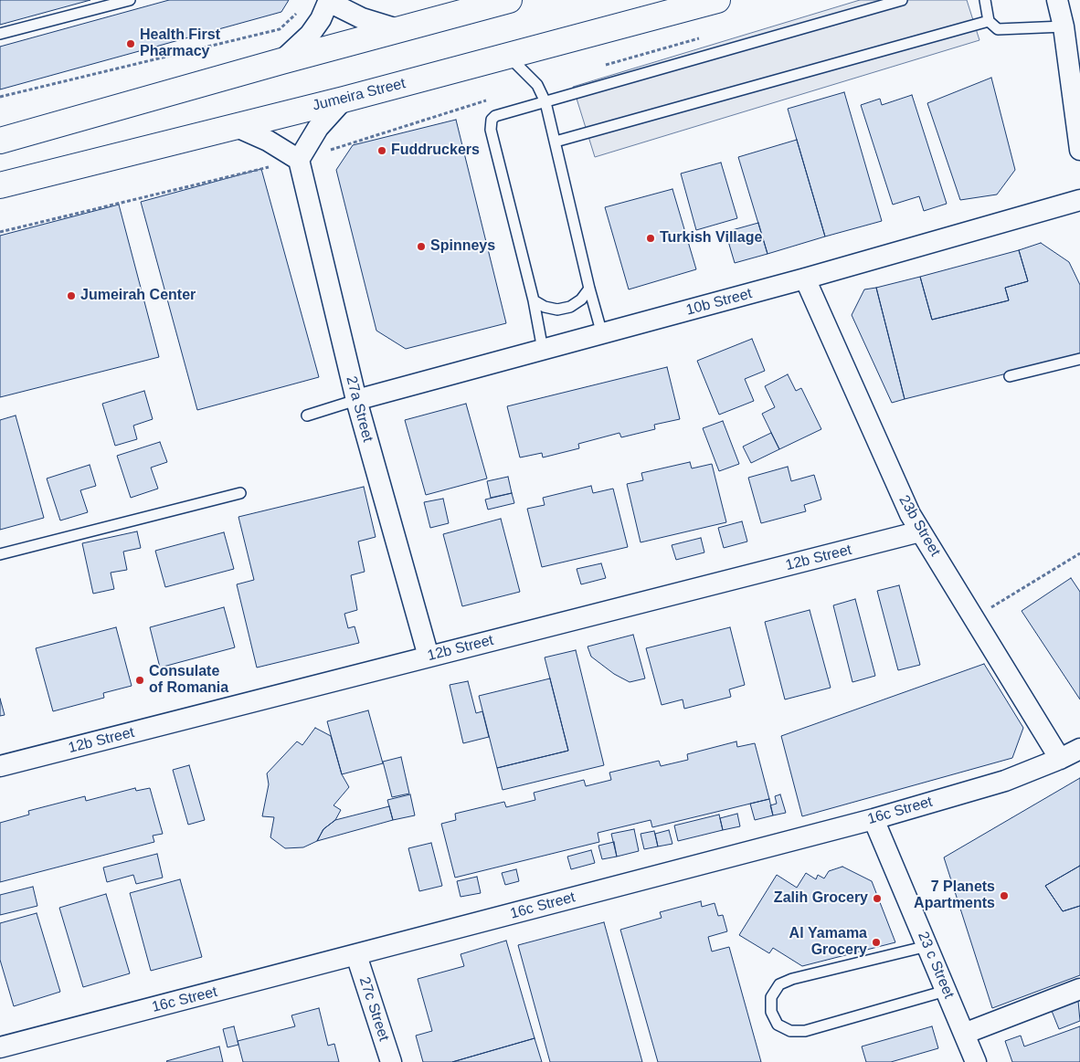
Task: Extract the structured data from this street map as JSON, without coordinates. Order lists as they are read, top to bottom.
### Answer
{
  "streets": {
    "main road": ["Jumeira Street"],
    "street": [
      "10b Street",
      "27a Street",
      "23b Street",
      "12b Street",
      "16c Street",
      "23 c Street",
      "27c Street"
    ]
  },
  "crossings": [
    ["10b Street", "27a Street"],
    ["10b Street", "23b Street"],
    ["27a Street", "12b Street"],
    ["23b Street", "12b Street"],
    ["23b Street", "16c Street"],
    ["16c Street", "23 c Street"],
    ["16c Street", "27c Street"]
  ],
  "places": [
    "Health First Pharmacy",
    "Fuddruckers",
    "Turkish Village",
    "Spinneys",
    "Jumeirah Center",
    "Consulate of Romania",
    "7 Planets Apartments",
    "Zalih Grocery",
    "Al Yamama Grocery"
  ]
}
